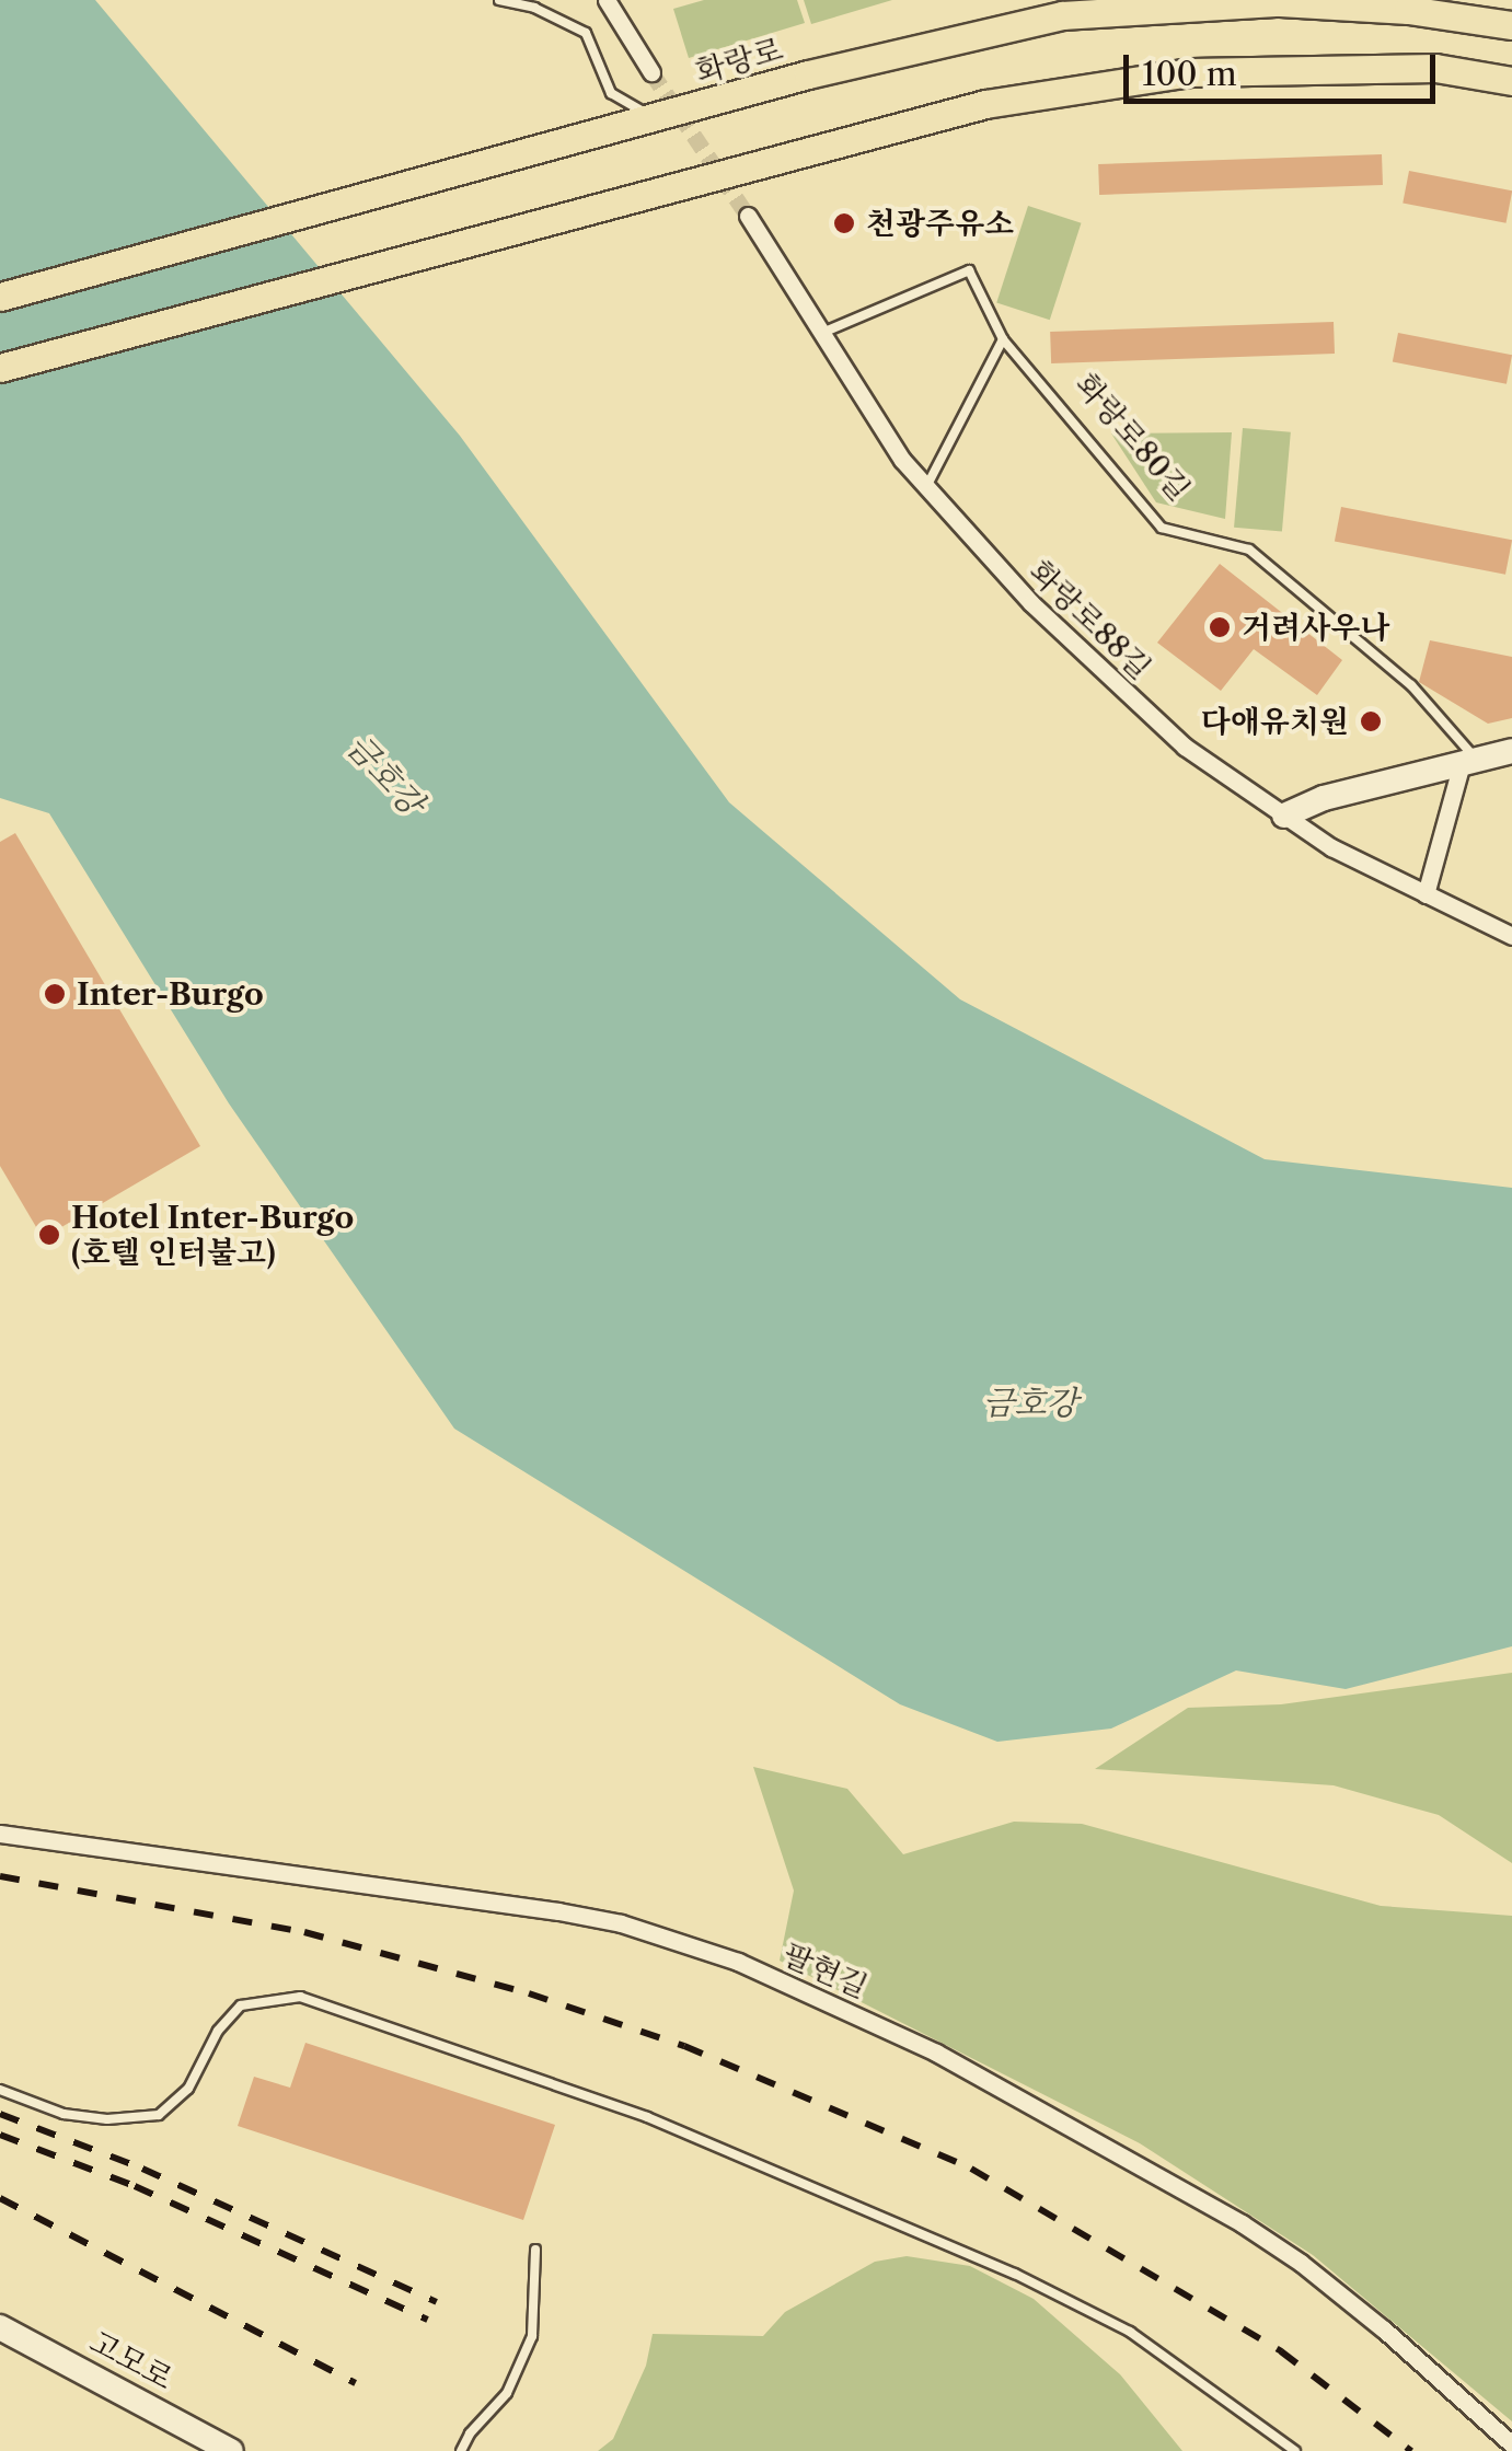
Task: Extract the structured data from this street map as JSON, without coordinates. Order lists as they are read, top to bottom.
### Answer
{
  "streets": {
    "main road": ["화랑로", "고모로"],
    "street": ["화랑로88길", "팔현길"],
    "lane": ["화랑로80길"]
  },
  "crossings": [
    ["화랑로80길", "화랑로88길"]
  ],
  "water": ["금호강"],
  "places": [
    "천광주유소",
    "거려사우나",
    "다애유치원",
    "Inter-Burgo",
    "Hotel Inter-Burgo (호텔 인터불고)"
  ],
  "scale_bar": "100 m"
}
